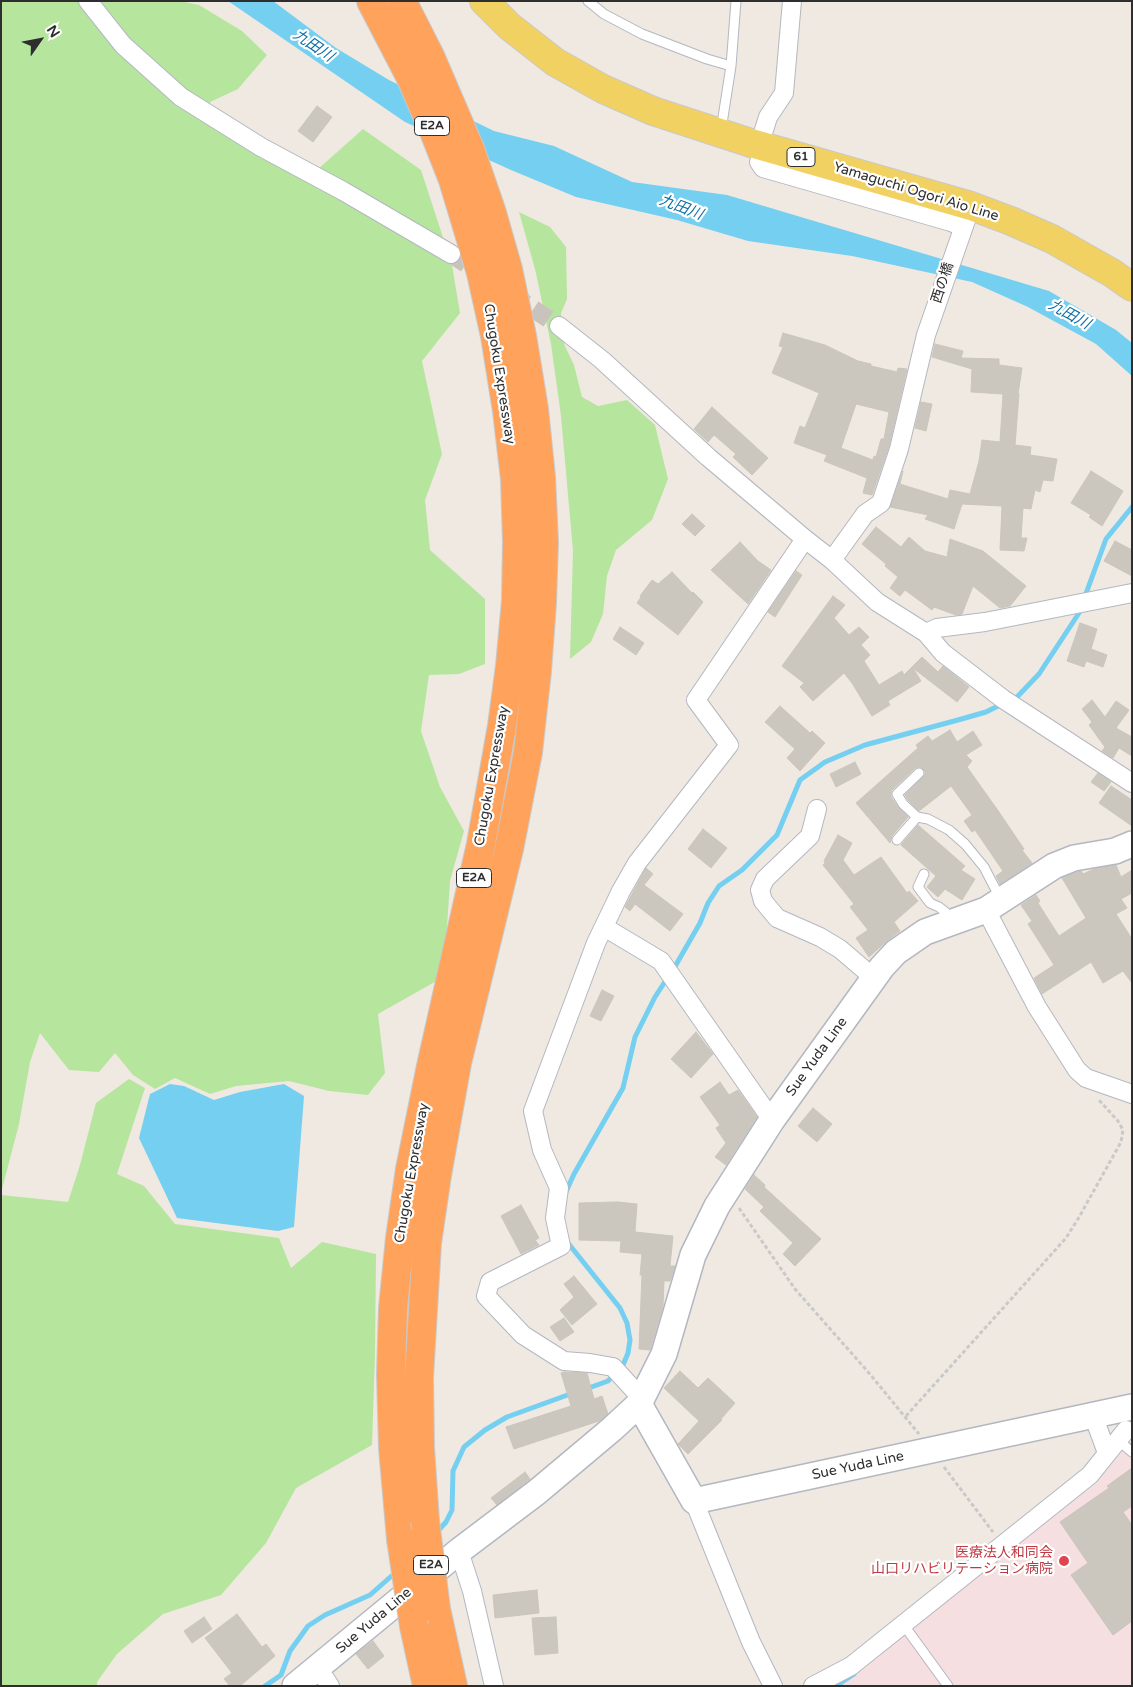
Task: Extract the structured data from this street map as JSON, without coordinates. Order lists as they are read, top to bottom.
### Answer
{
  "streets": {
    "highway": ["E2A", "Chugoku Expressway"],
    "main road": ["61", "Yamaguchi Ogori Aio Line", "Sue Yuda Line"],
    "street": ["西の橋"]
  },
  "crossings": [
    ["Yamaguchi Ogori Aio Line", "西の橋"]
  ],
  "water": ["九田川"],
  "places": ["医療法人和同会 山口リハビリテーション病院"],
  "north": "top right"
}
